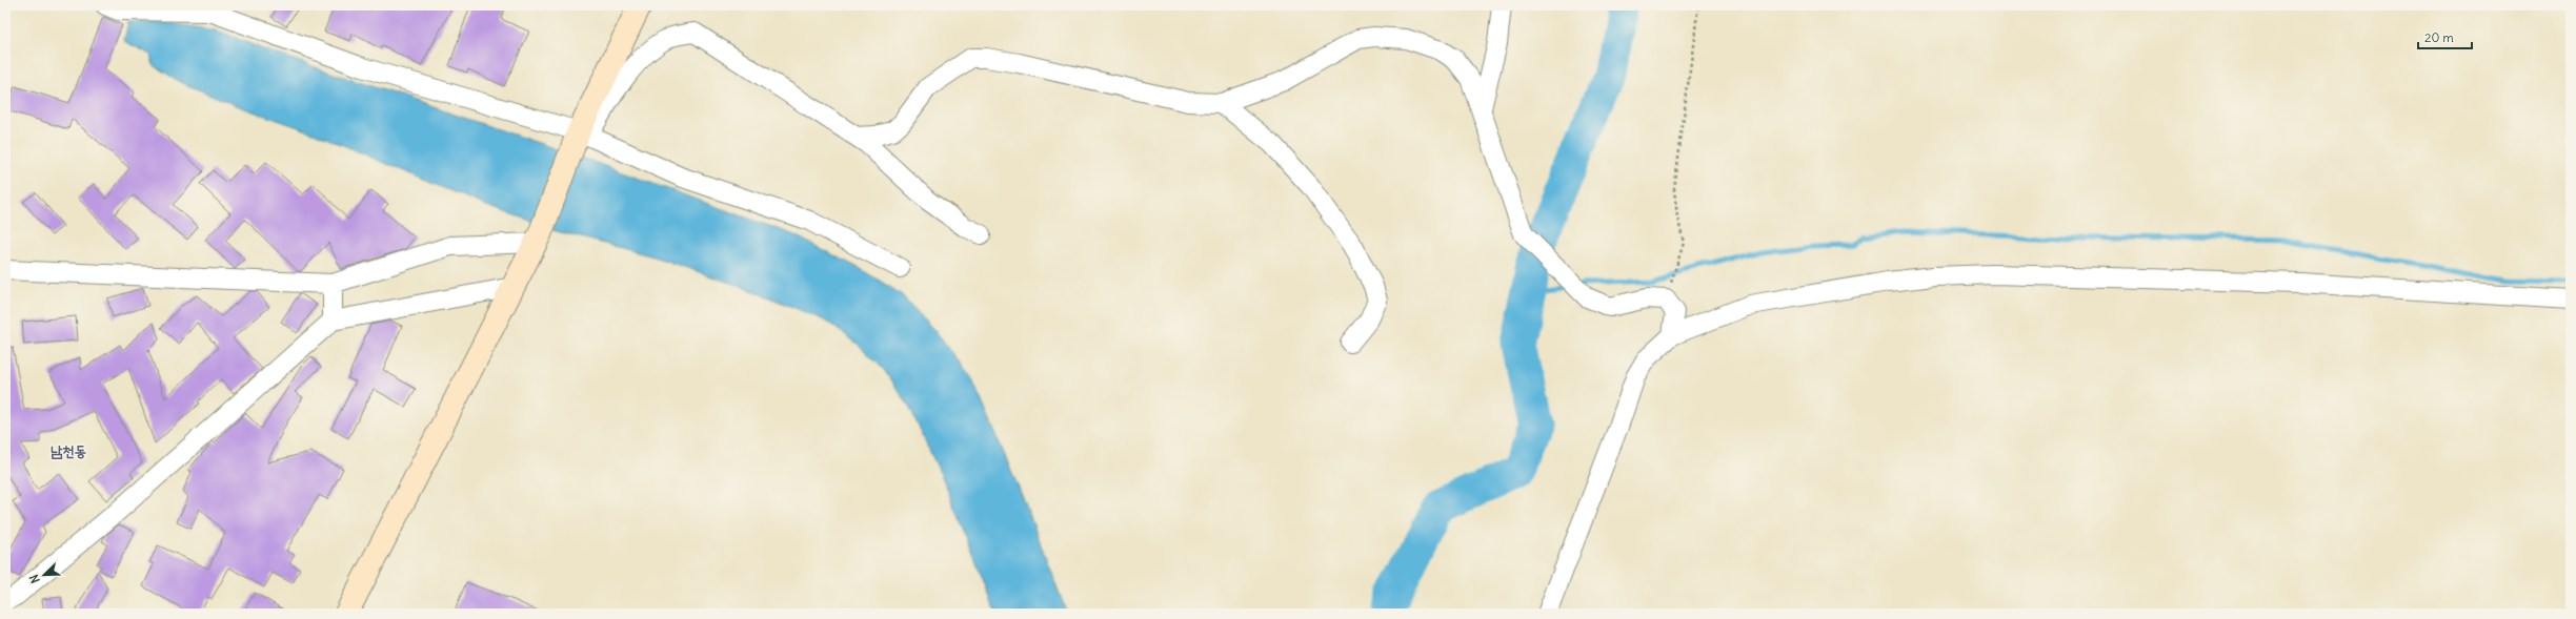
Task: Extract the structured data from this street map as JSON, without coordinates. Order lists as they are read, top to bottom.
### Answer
{
  "districts": ["남천동"],
  "scale_bar": "20 m",
  "north": "bottom left"
}
